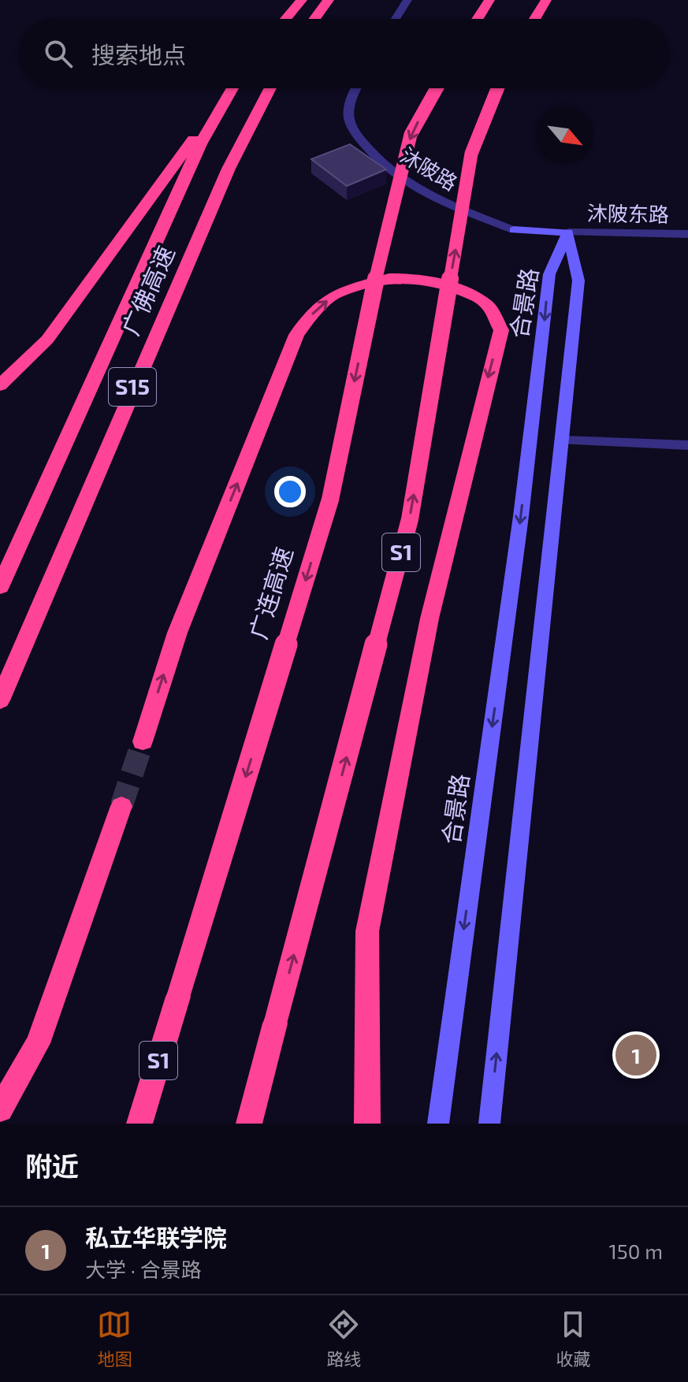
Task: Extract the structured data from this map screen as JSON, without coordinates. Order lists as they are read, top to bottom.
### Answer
{
  "streets": {
    "highway": [
      "广佛高速",
      "S15",
      "S1",
      "广连高速"
    ],
    "street": ["沐陂路", "沐陂东路", "合景路"]
  },
  "crossings": [
    ["沐陂路", "沐陂东路"],
    ["沐陂路", "合景路"],
    ["沐陂东路", "合景路"]
  ],
  "north": "bottom right",
  "page": {
    "search": "搜索地点",
    "pins": "1",
    "heading": "附近",
    "list": [
      {
        "mark": "1",
        "name": "私立华联学院",
        "note": "大学 · 合景路",
        "value": "150 m"
      }
    ],
    "nav": ["地图", "路线", "收藏"]
  }
}
